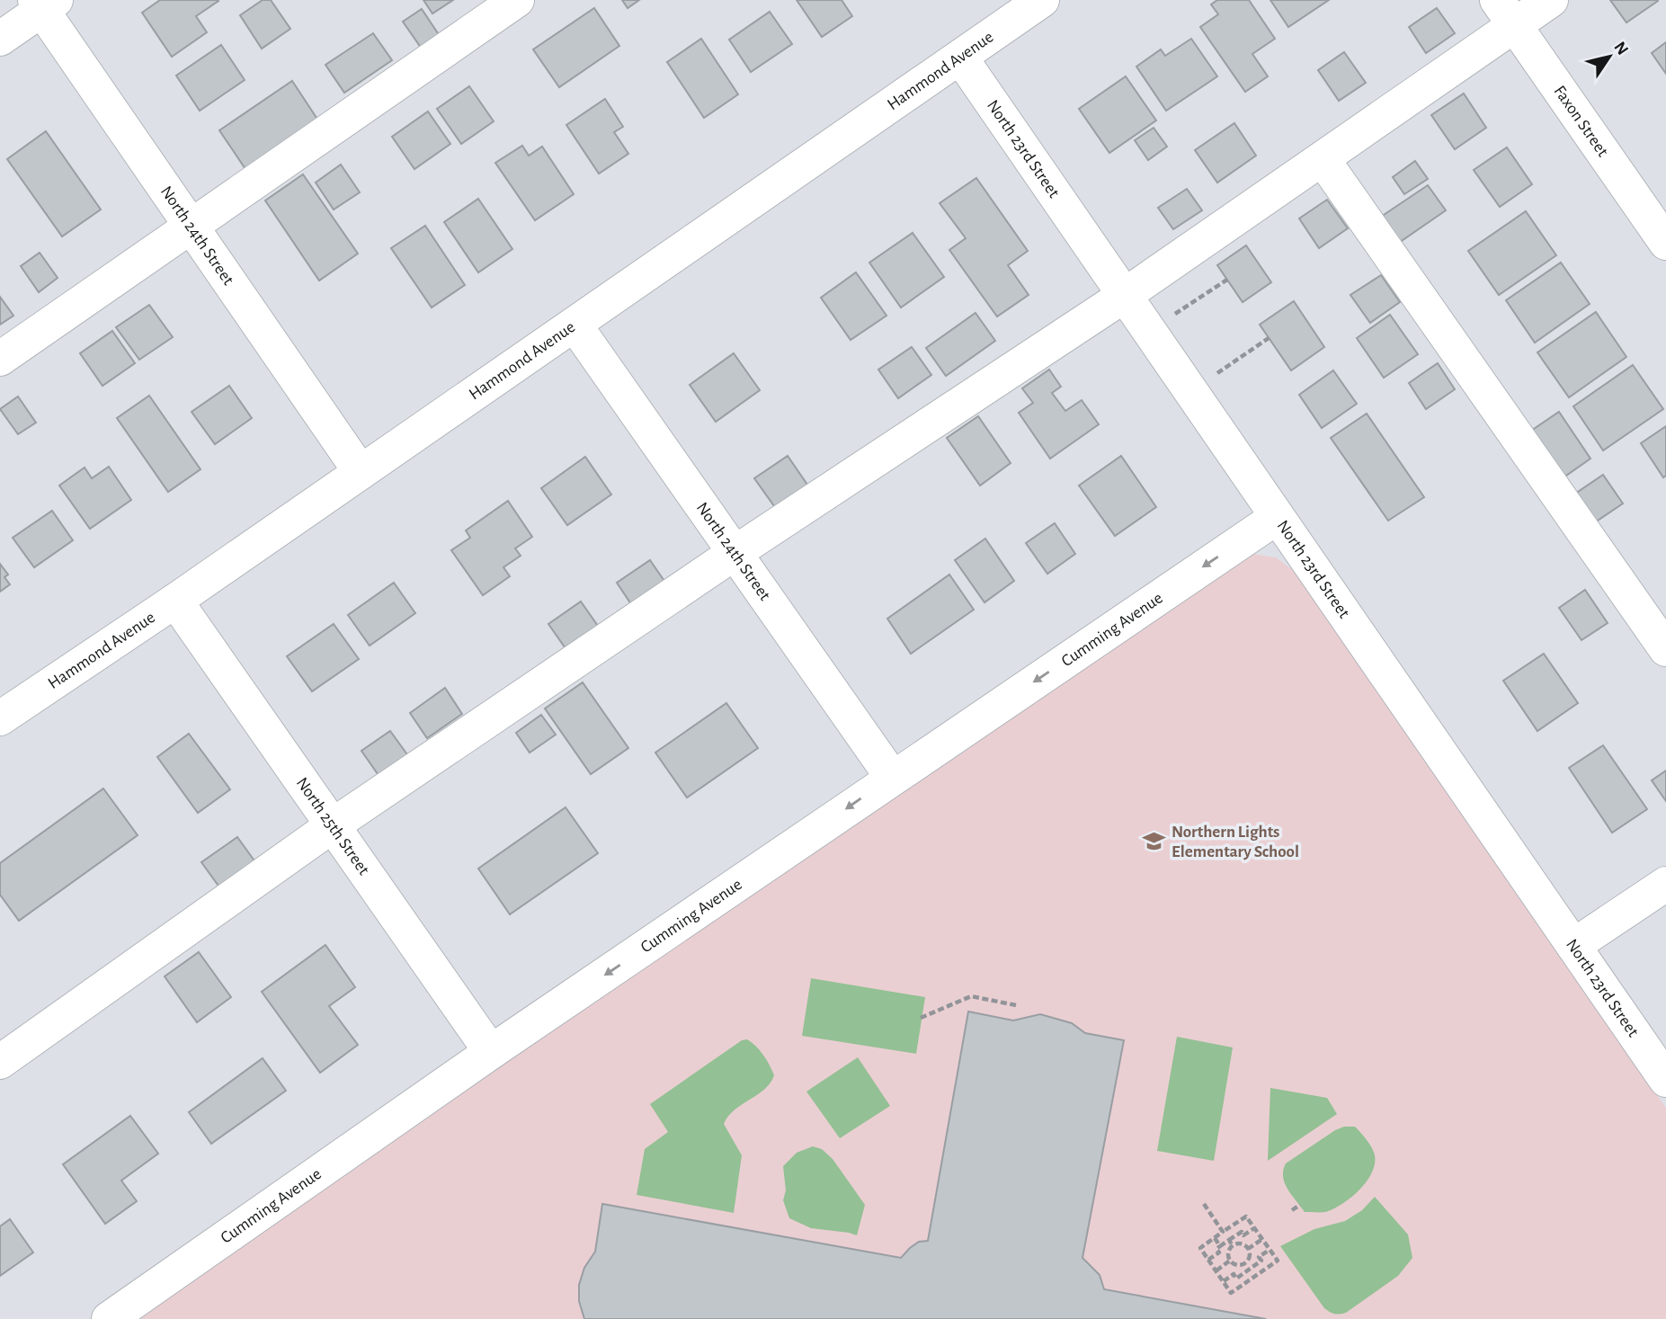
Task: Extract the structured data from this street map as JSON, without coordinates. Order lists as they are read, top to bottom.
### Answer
{
  "streets": {
    "street": [
      "Hammond Avenue",
      "Faxon Street",
      "North 23rd Street",
      "North 24th Street",
      "Cumming Avenue",
      "North 25th Street"
    ]
  },
  "crossings": [
    ["Hammond Avenue", "North 23rd Street"],
    ["Hammond Avenue", "North 24th Street"],
    ["Hammond Avenue", "North 25th Street"],
    ["North 23rd Street", "Cumming Avenue"],
    ["North 24th Street", "Cumming Avenue"],
    ["Cumming Avenue", "North 25th Street"]
  ],
  "places": {
    "school or university": ["Northern Lights Elementary School"]
  },
  "north": "top right"
}
